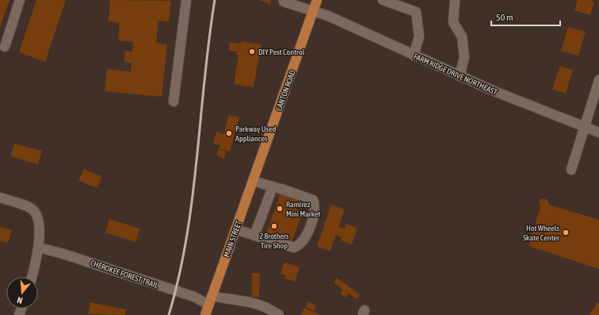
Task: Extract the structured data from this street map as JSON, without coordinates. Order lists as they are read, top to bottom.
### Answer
{
  "streets": {
    "main road": ["CANTON ROAD", "MAIN STREET"],
    "street": ["FARM RIDGE DRIVE NORTHEAST", "CHEROKEE FOREST TRAIL"]
  },
  "crossings": [
    ["FARM RIDGE DRIVE NORTHEAST", "CANTON ROAD"],
    ["CANTON ROAD", "MAIN STREET"],
    ["MAIN STREET", "CHEROKEE FOREST TRAIL"]
  ],
  "places": [
    "DIY Pest Control",
    "Parkway Used Appliances",
    "Ramírez Mini Market",
    "2 Brothers Tire Shop",
    "Hot Wheels Skate Center"
  ],
  "scale_bar": "50 m",
  "north": "bottom"
}
